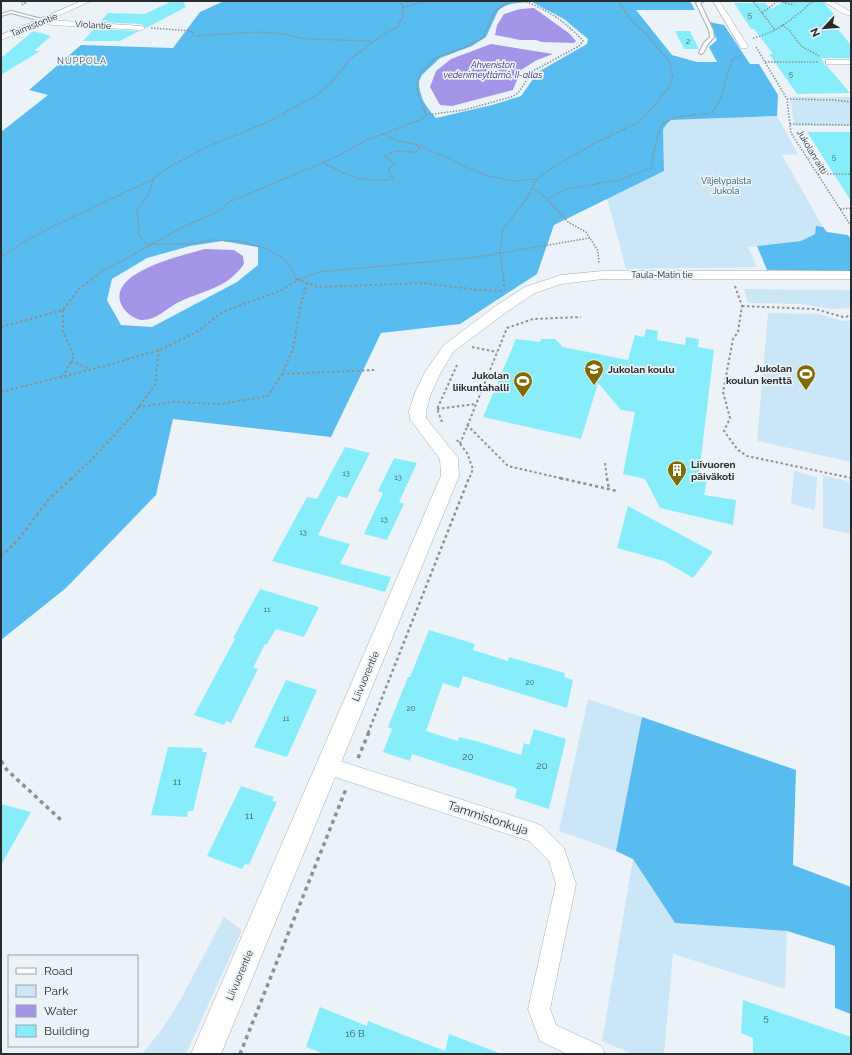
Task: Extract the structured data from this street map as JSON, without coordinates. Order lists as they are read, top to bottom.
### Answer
{
  "streets": {
    "street": [
      "Taimistontie",
      "Violantie",
      "Taula-Matin tie",
      "Liivuorentie",
      "Tammistonkuja"
    ],
    "path": ["Jukolanraitti"]
  },
  "crossings": [
    ["Taimistontie", "Violantie"],
    ["Taula-Matin tie", "Liivuorentie"],
    ["Liivuorentie", "Tammistonkuja"]
  ],
  "districts": ["NUPPOLA"],
  "water": ["Ahveniston vedenimeyttämö, II-allas"],
  "parks": ["Viljelypalsta Jukola"],
  "places": {
    "school or university": ["Jukolan koulu"],
    "sports": ["Jukolan koulun kenttä", "Jukolan liikuntahalli"],
    "building": ["Liivuoren päiväkoti"]
  },
  "house_numbers": [
    "5",
    "2",
    "5",
    "5",
    "13",
    "13",
    "13",
    "13",
    "11",
    "20",
    "20",
    "11",
    "20",
    "20",
    "11",
    "11",
    "5",
    "16 B"
  ],
  "legend": [
    "Road",
    "Park",
    "Water",
    "Building"
  ],
  "north": "bottom left"
}
